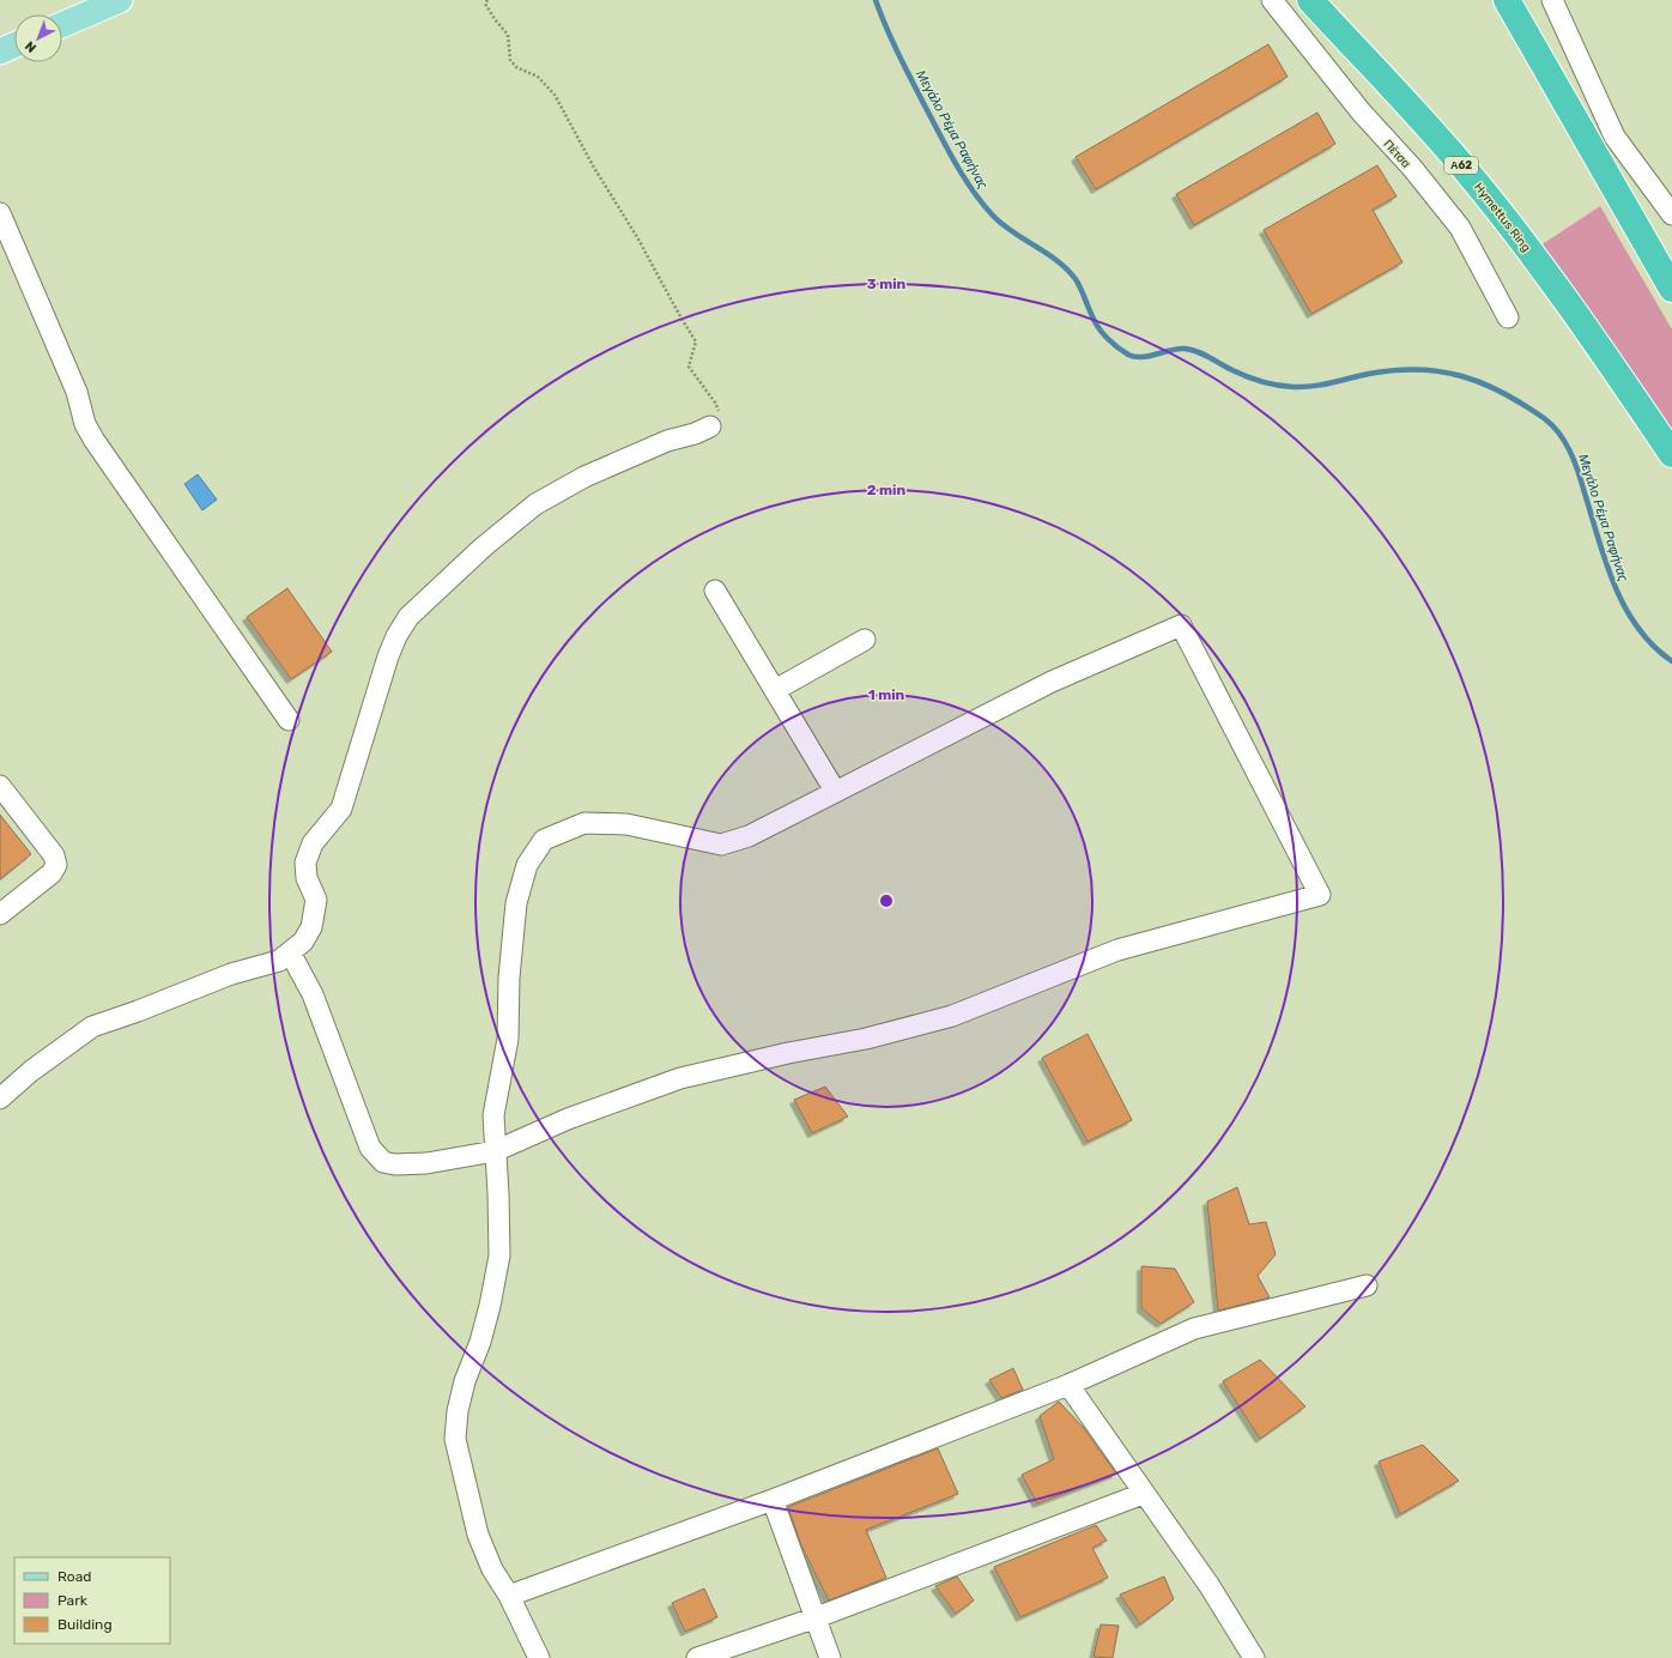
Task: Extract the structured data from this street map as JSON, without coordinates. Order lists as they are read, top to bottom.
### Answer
{
  "streets": {
    "highway": ["Α62", "Hymettus Ring"],
    "street": ["Πέτσα"]
  },
  "water": ["Μεγάλο Ρέμα Ραφήνας"],
  "legend": ["Road", "Park", "Building"],
  "north": "bottom left",
  "rings": ["3 min", "2 min", "1 min"]
}
